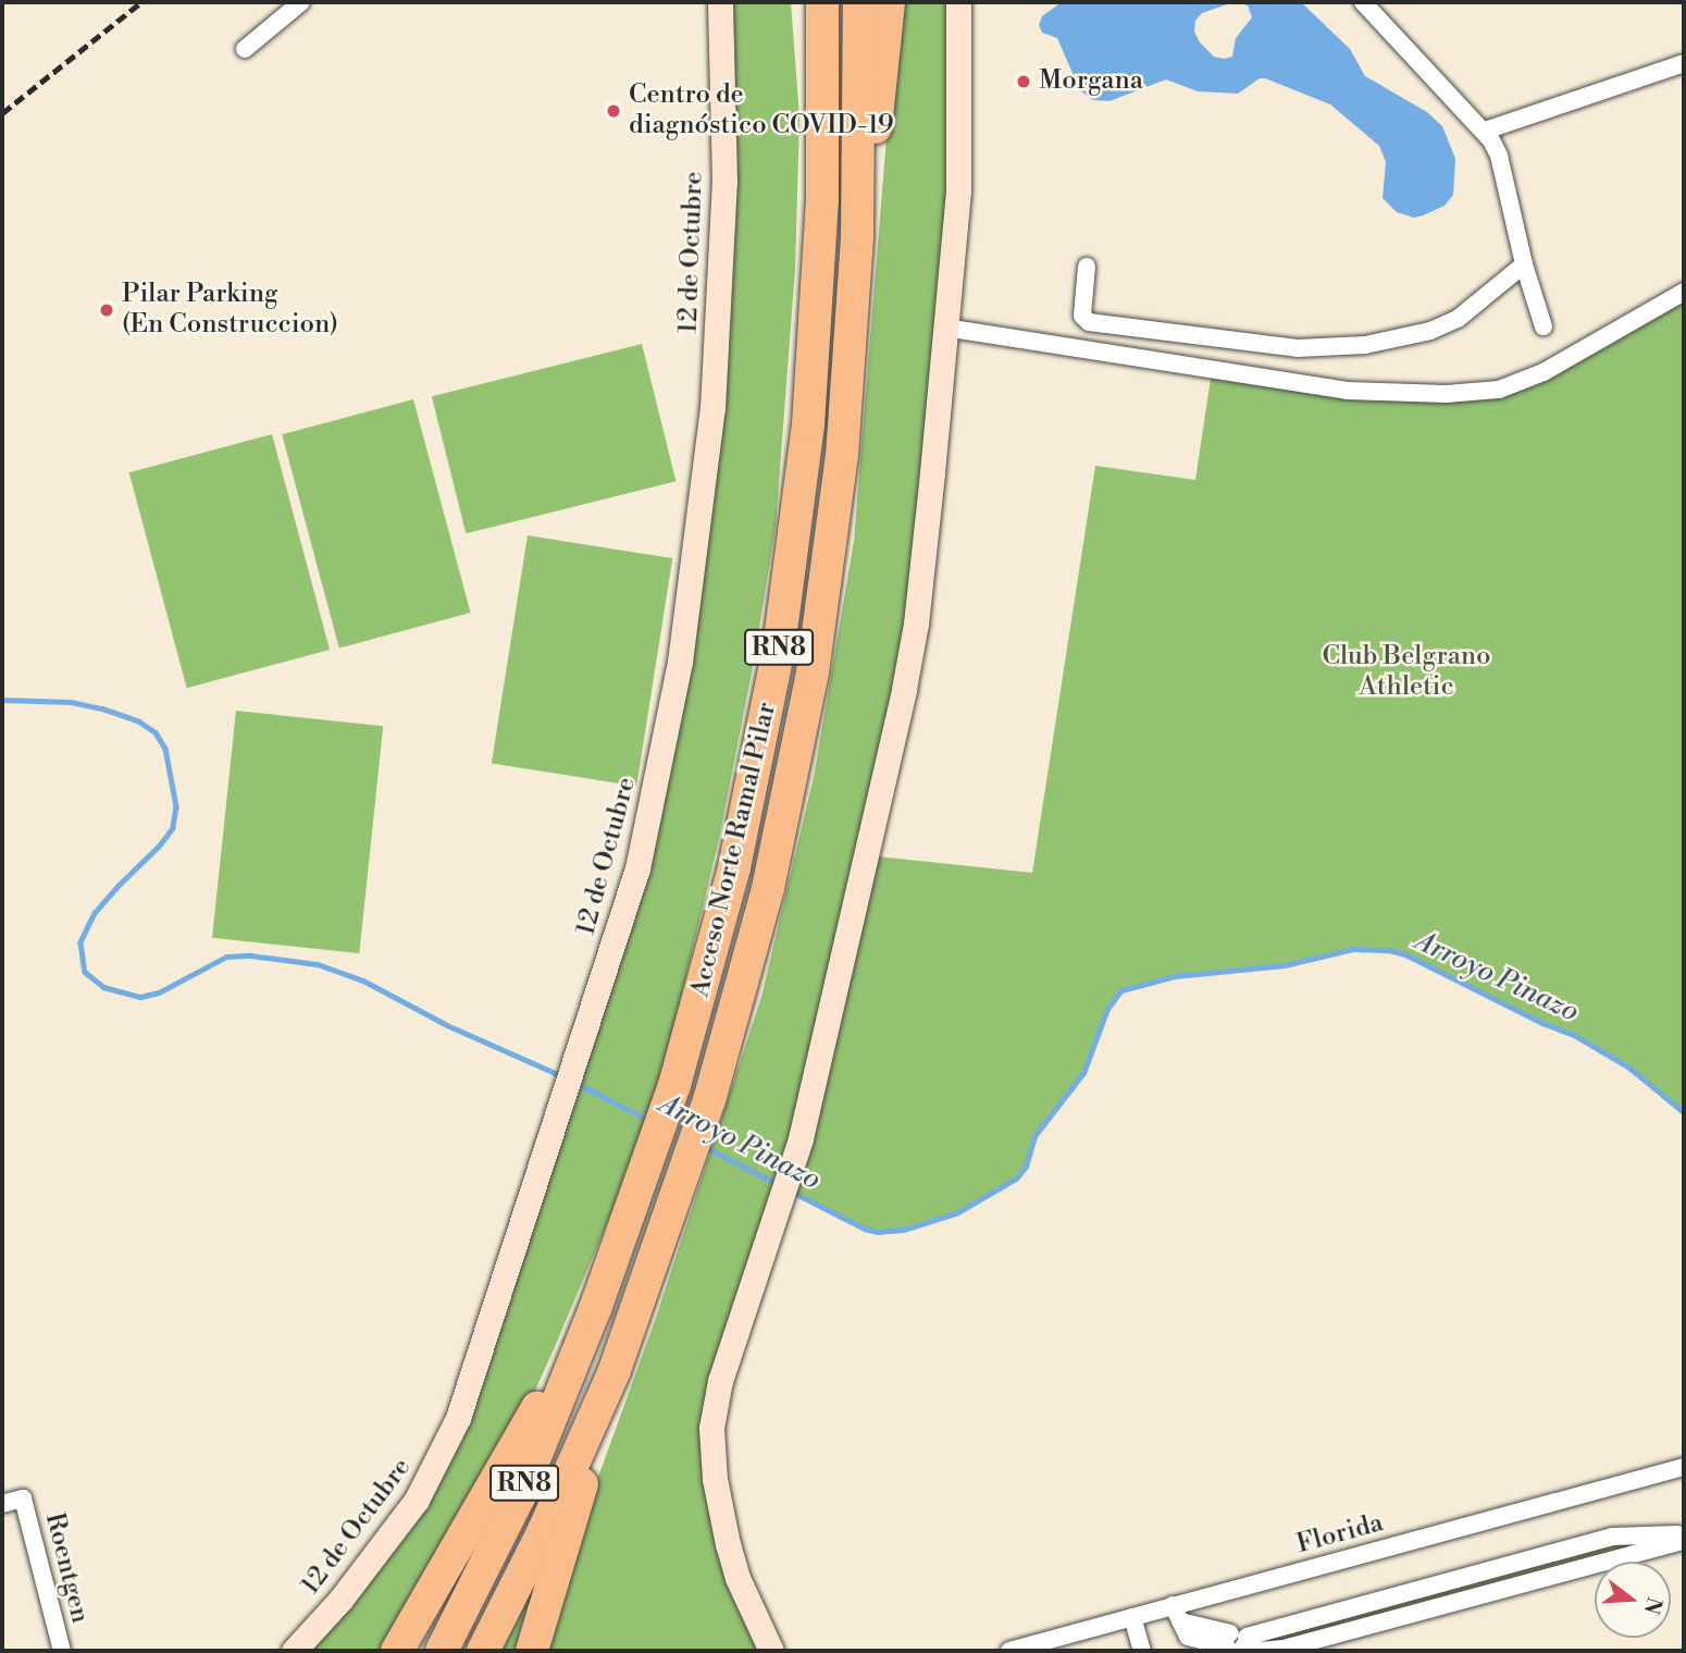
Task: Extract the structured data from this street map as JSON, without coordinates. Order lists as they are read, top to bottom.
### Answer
{
  "streets": {
    "highway": ["RN8", "Acceso Norte Ramal Pilar"],
    "street": ["12 de Octubre", "Florida", "Roentgen"]
  },
  "water": ["Arroyo Pinazo"],
  "parks": ["Club Belgrano Athletic"],
  "places": ["Morgana", "Centro de diagnóstico COVID-19", "Pilar Parking (En Construccion)"],
  "north": "right"
}
